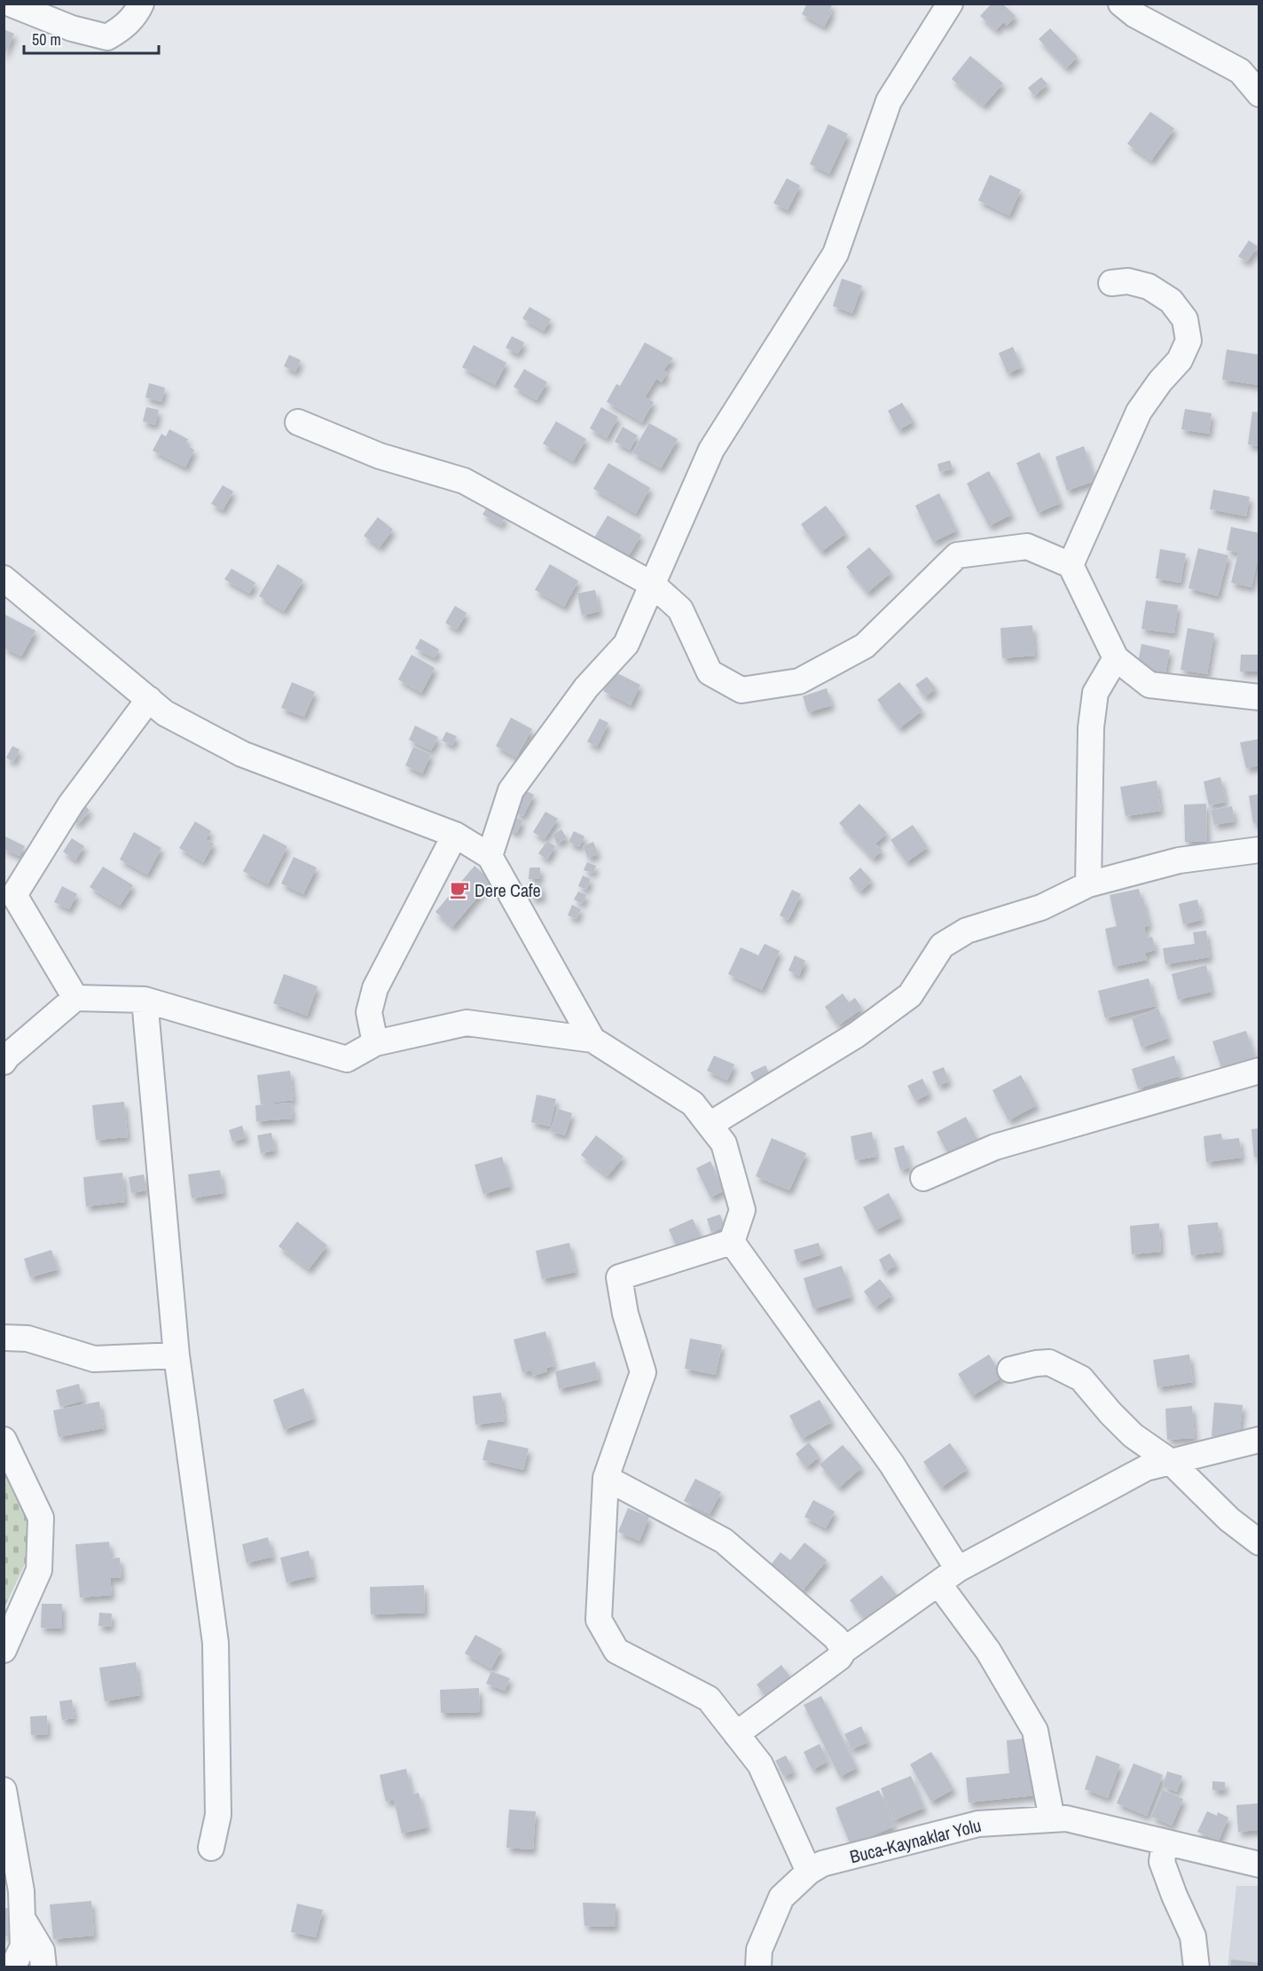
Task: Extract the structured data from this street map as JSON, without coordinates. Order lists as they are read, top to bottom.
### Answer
{
  "streets": {
    "street": ["Buca-Kaynaklar Yolu"]
  },
  "places": {
    "cafe": ["Dere Cafe"]
  },
  "scale_bar": "50 m"
}
